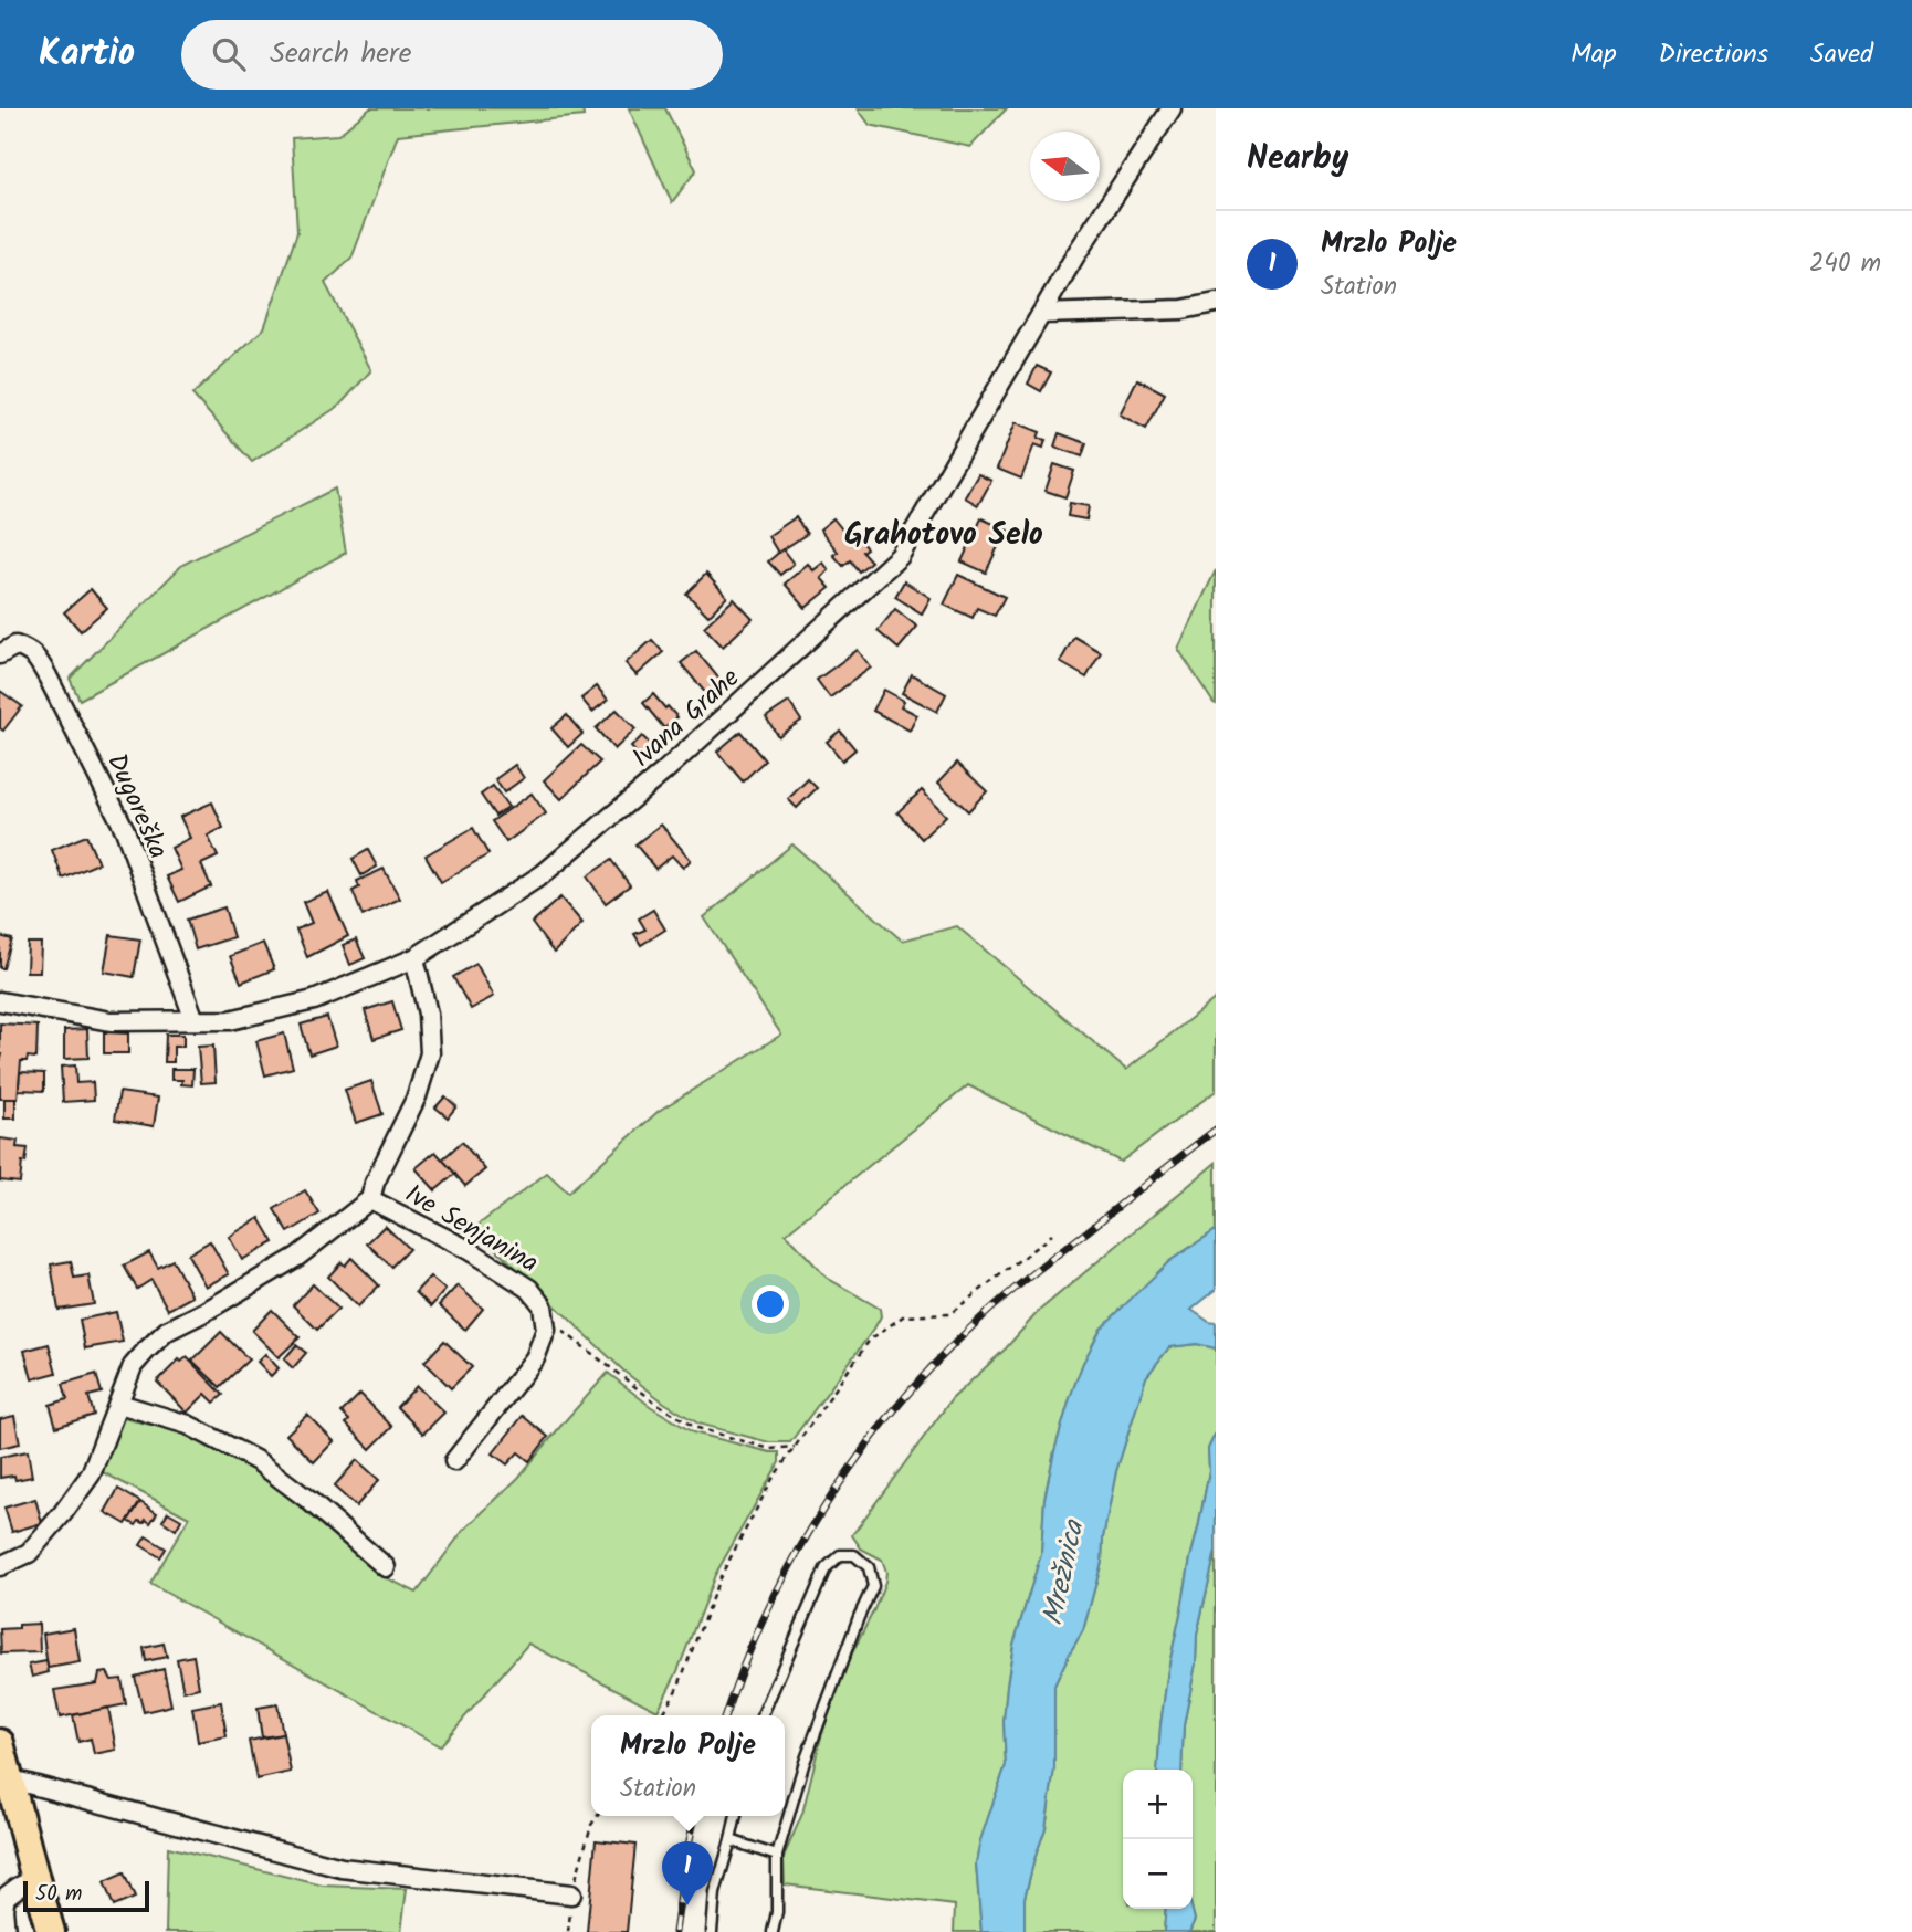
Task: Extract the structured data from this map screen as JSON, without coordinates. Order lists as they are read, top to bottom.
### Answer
{
  "streets": {
    "street": ["Ivana Grahe", "Dugoreška", "Ive Senjanina"]
  },
  "crossings": [
    ["Ivana Grahe", "Dugoreška"],
    ["Ivana Grahe", "Ive Senjanina"]
  ],
  "districts": ["Grahotovo Selo"],
  "water": ["Mrežnica"],
  "scale_bar": "50 m",
  "north": "left",
  "page": {
    "header": "Kartio",
    "search": "Search here",
    "nav": ["Map", "Directions", "Saved"],
    "heading": "Nearby",
    "list": [
      {
        "mark": "1",
        "name": "Mrzlo Polje",
        "note": "Station",
        "value": "240 m"
      }
    ],
    "popup": ["Mrzlo Polje", "Station"],
    "map_buttons": ["+", "−"],
    "pins": "1",
    "scale": "50 m"
  }
}
